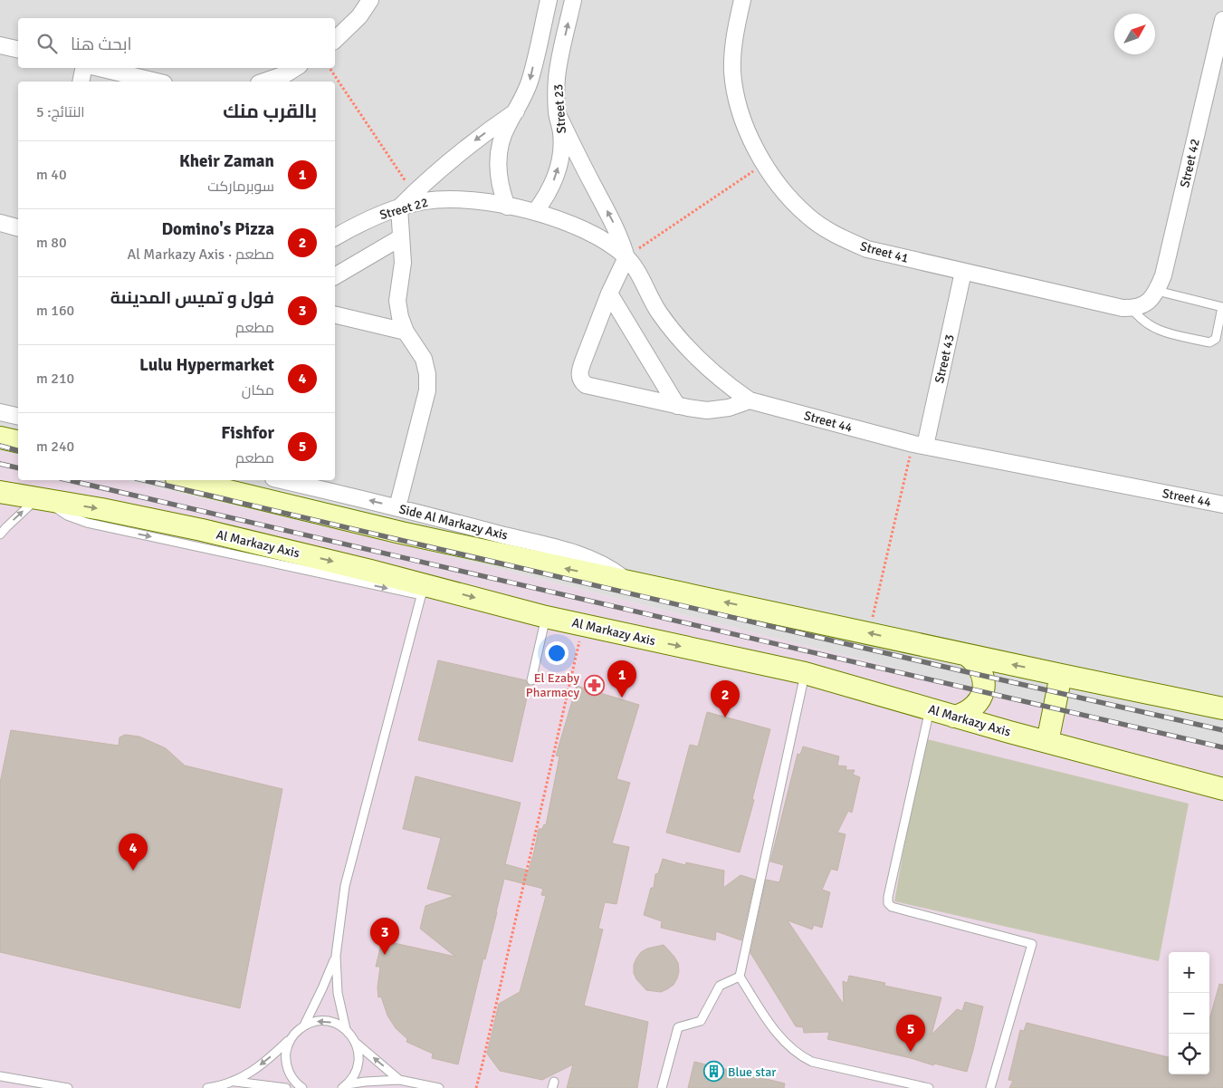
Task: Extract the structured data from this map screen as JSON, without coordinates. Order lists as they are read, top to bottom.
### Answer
{
  "streets": {
    "main road": ["Al Markazy Axis"],
    "street": [
      "Street 23",
      "Street 42",
      "Street 22",
      "Street 41",
      "Street 43",
      "Street 44",
      "Side Al Markazy Axis"
    ]
  },
  "crossings": [
    ["Street 23", "Street 44"],
    ["Street 42", "Street 41"],
    ["Street 22", "Street 44"],
    ["Street 41", "Street 43"],
    ["Street 43", "Street 44"]
  ],
  "places": {
    "pharmacy": ["El Ezaby Pharmacy"],
    "building": ["Blue star"]
  },
  "north": "top right",
  "page": {
    "search": "ابحث هنا",
    "heading": ["بالقرب منك", "النتائج: 5"],
    "list": [
      {
        "mark": "1",
        "name": "Kheir Zaman",
        "note": "سوبرماركت",
        "value": "40 m"
      },
      {
        "mark": "2",
        "name": "Domino's Pizza",
        "note": "مطعم · Al Markazy Axis",
        "value": "80 m"
      },
      {
        "mark": "3",
        "name": "فول و تميس المدينىة",
        "note": "مطعم",
        "value": "160 m"
      },
      {
        "mark": "4",
        "name": "Lulu Hypermarket",
        "note": "مكان",
        "value": "210 m"
      },
      {
        "mark": "5",
        "name": "Fishfor",
        "note": "مطعم",
        "value": "240 m"
      }
    ],
    "pins": [
      "1",
      "2",
      "4",
      "3",
      "5"
    ],
    "map_buttons": ["+", "−"]
  }
}
